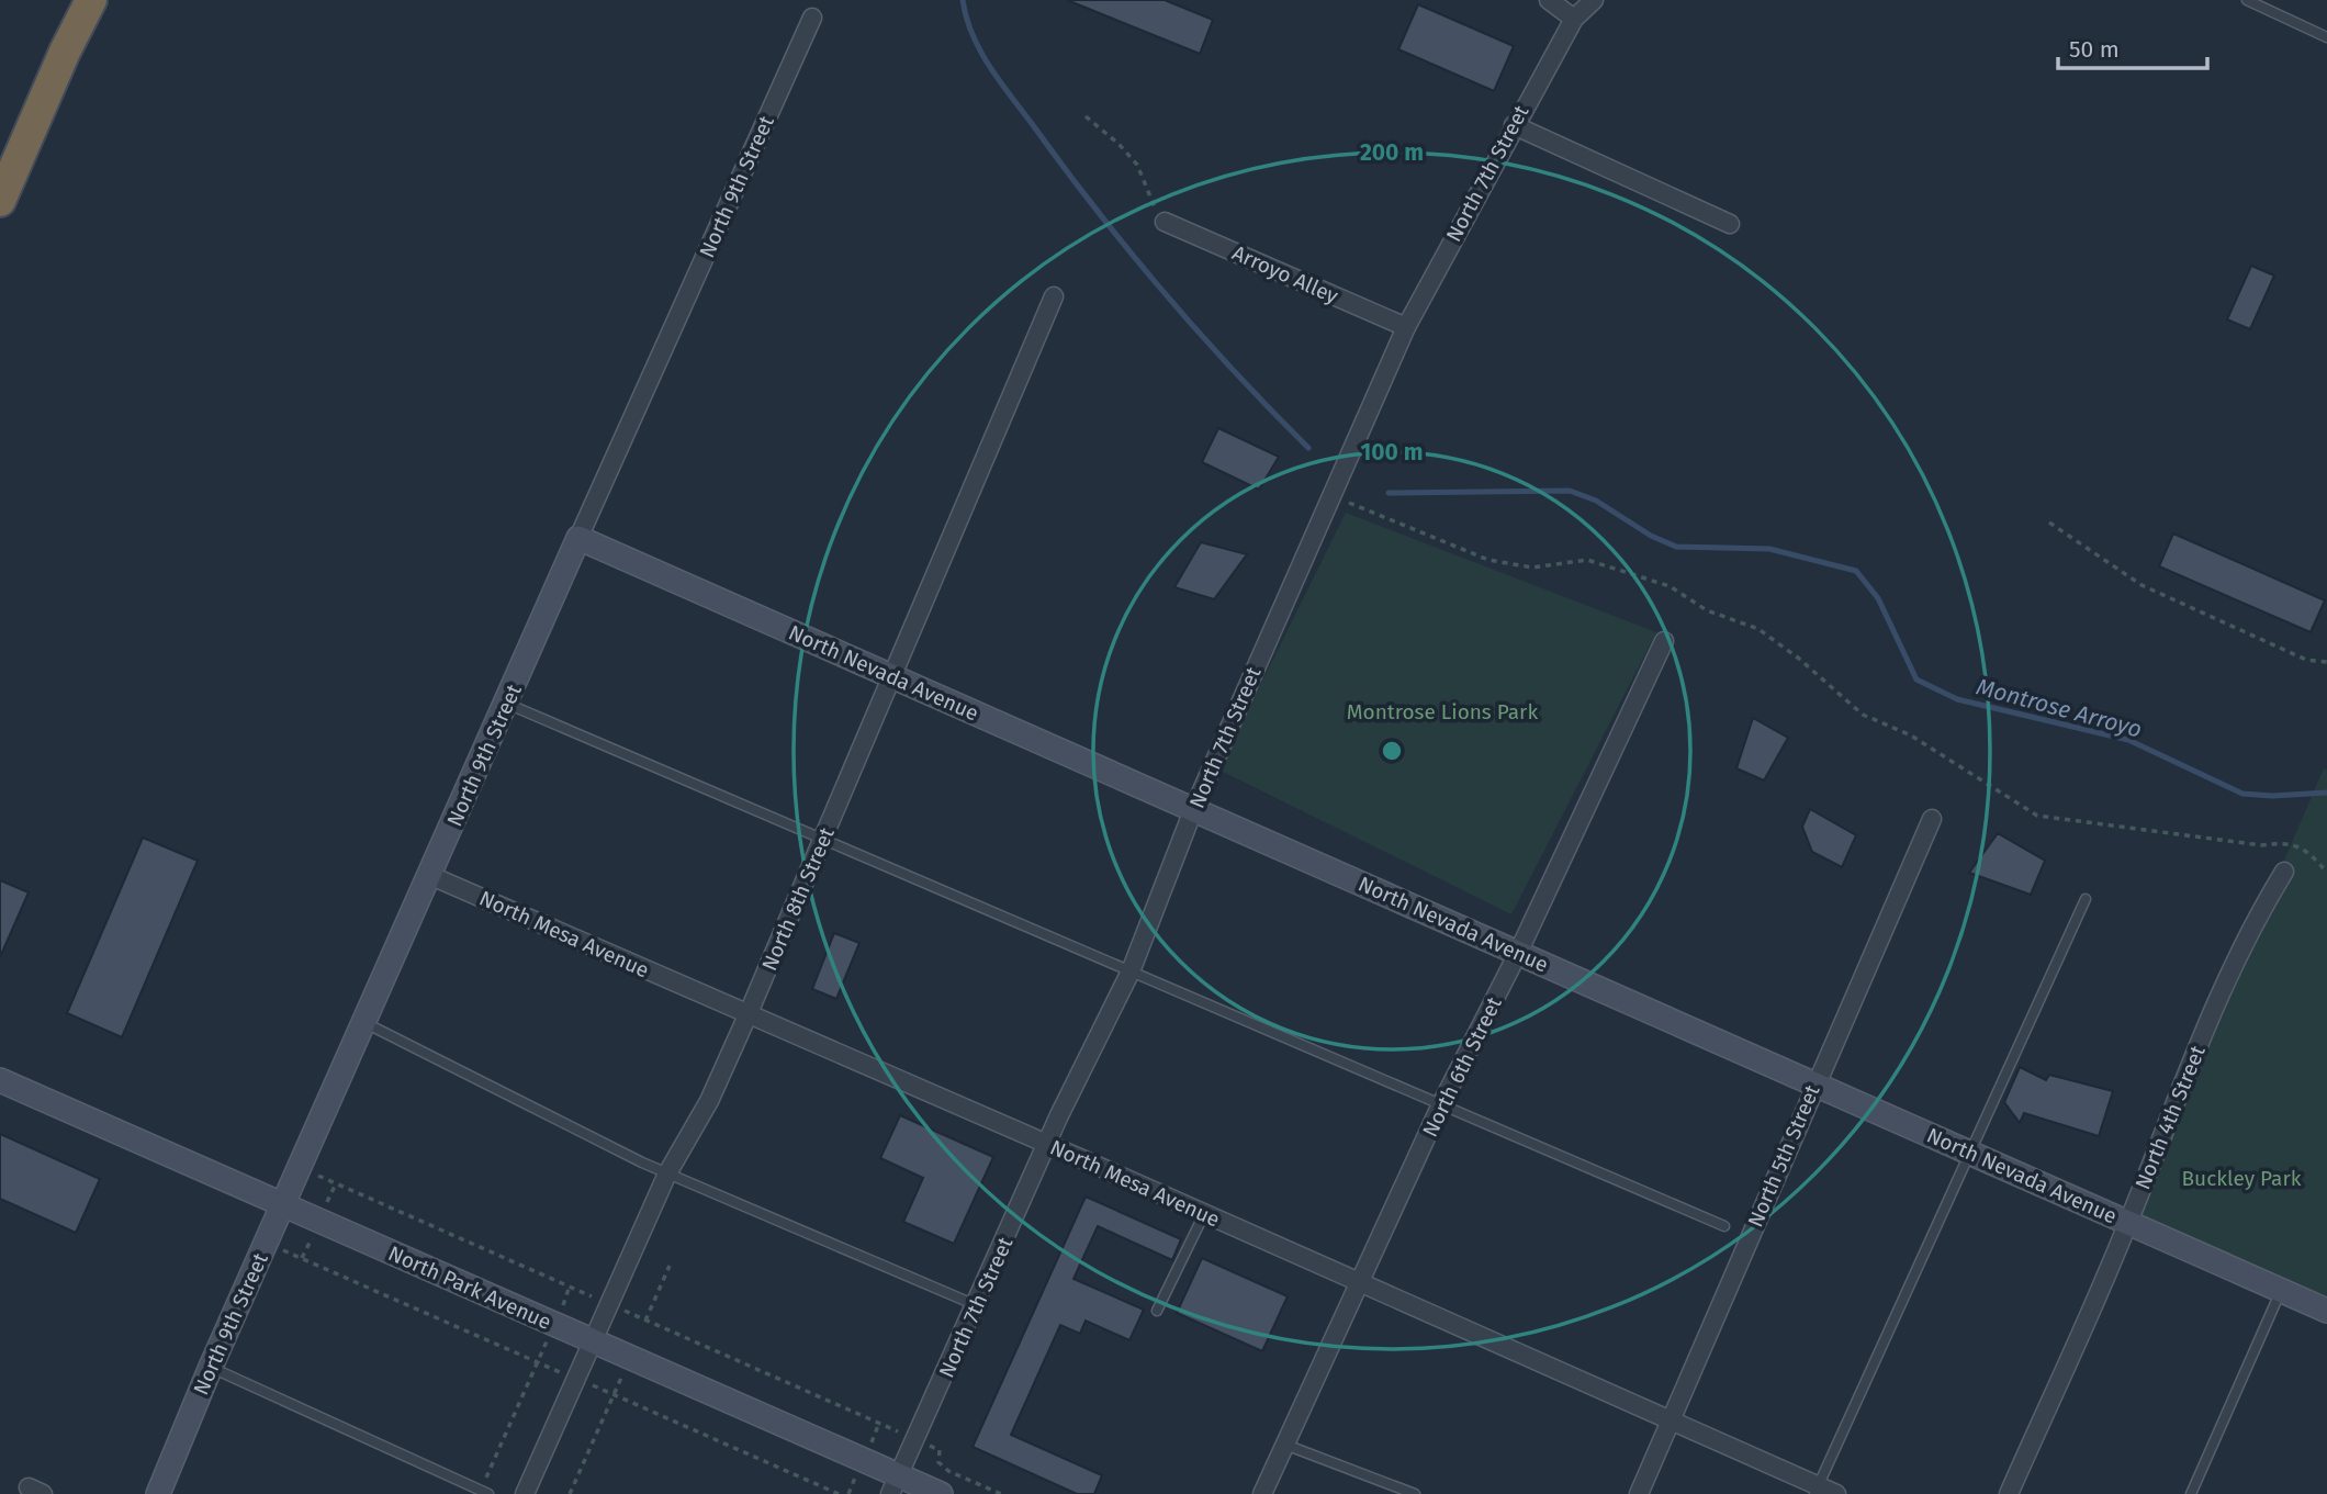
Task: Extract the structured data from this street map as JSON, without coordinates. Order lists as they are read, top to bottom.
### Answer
{
  "streets": {
    "street": [
      "North 7th Street",
      "North 9th Street",
      "Arroyo Alley",
      "North Nevada Avenue",
      "North 8th Street",
      "North Mesa Avenue",
      "North 6th Street",
      "North 4th Street",
      "North 5th Street",
      "North Park Avenue"
    ]
  },
  "crossings": [
    ["North 7th Street", "Arroyo Alley"],
    ["North 7th Street", "North Nevada Avenue"],
    ["North 7th Street", "North Mesa Avenue"],
    ["North 7th Street", "North Park Avenue"],
    ["North 9th Street", "North Nevada Avenue"],
    ["North 9th Street", "North Mesa Avenue"],
    ["North 9th Street", "North Park Avenue"],
    ["North Nevada Avenue", "North 8th Street"],
    ["North Nevada Avenue", "North 6th Street"],
    ["North Nevada Avenue", "North 4th Street"],
    ["North Nevada Avenue", "North 5th Street"],
    ["North 8th Street", "North Mesa Avenue"],
    ["North 8th Street", "North Park Avenue"],
    ["North Mesa Avenue", "North 6th Street"],
    ["North Mesa Avenue", "North 5th Street"]
  ],
  "water": ["Montrose Arroyo"],
  "parks": ["Montrose Lions Park", "Buckley Park"],
  "scale_bar": "50 m",
  "rings": ["200 m", "100 m"]
}
